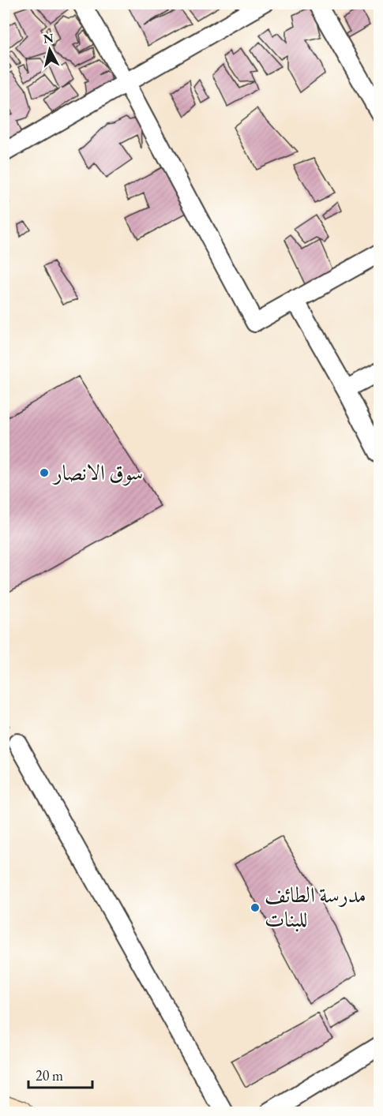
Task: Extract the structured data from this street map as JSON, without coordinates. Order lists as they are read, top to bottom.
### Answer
{
  "places": ["سوق الانصار", "مدرسة الطائف للبنات"],
  "scale_bar": "20 m",
  "north": "top"
}
